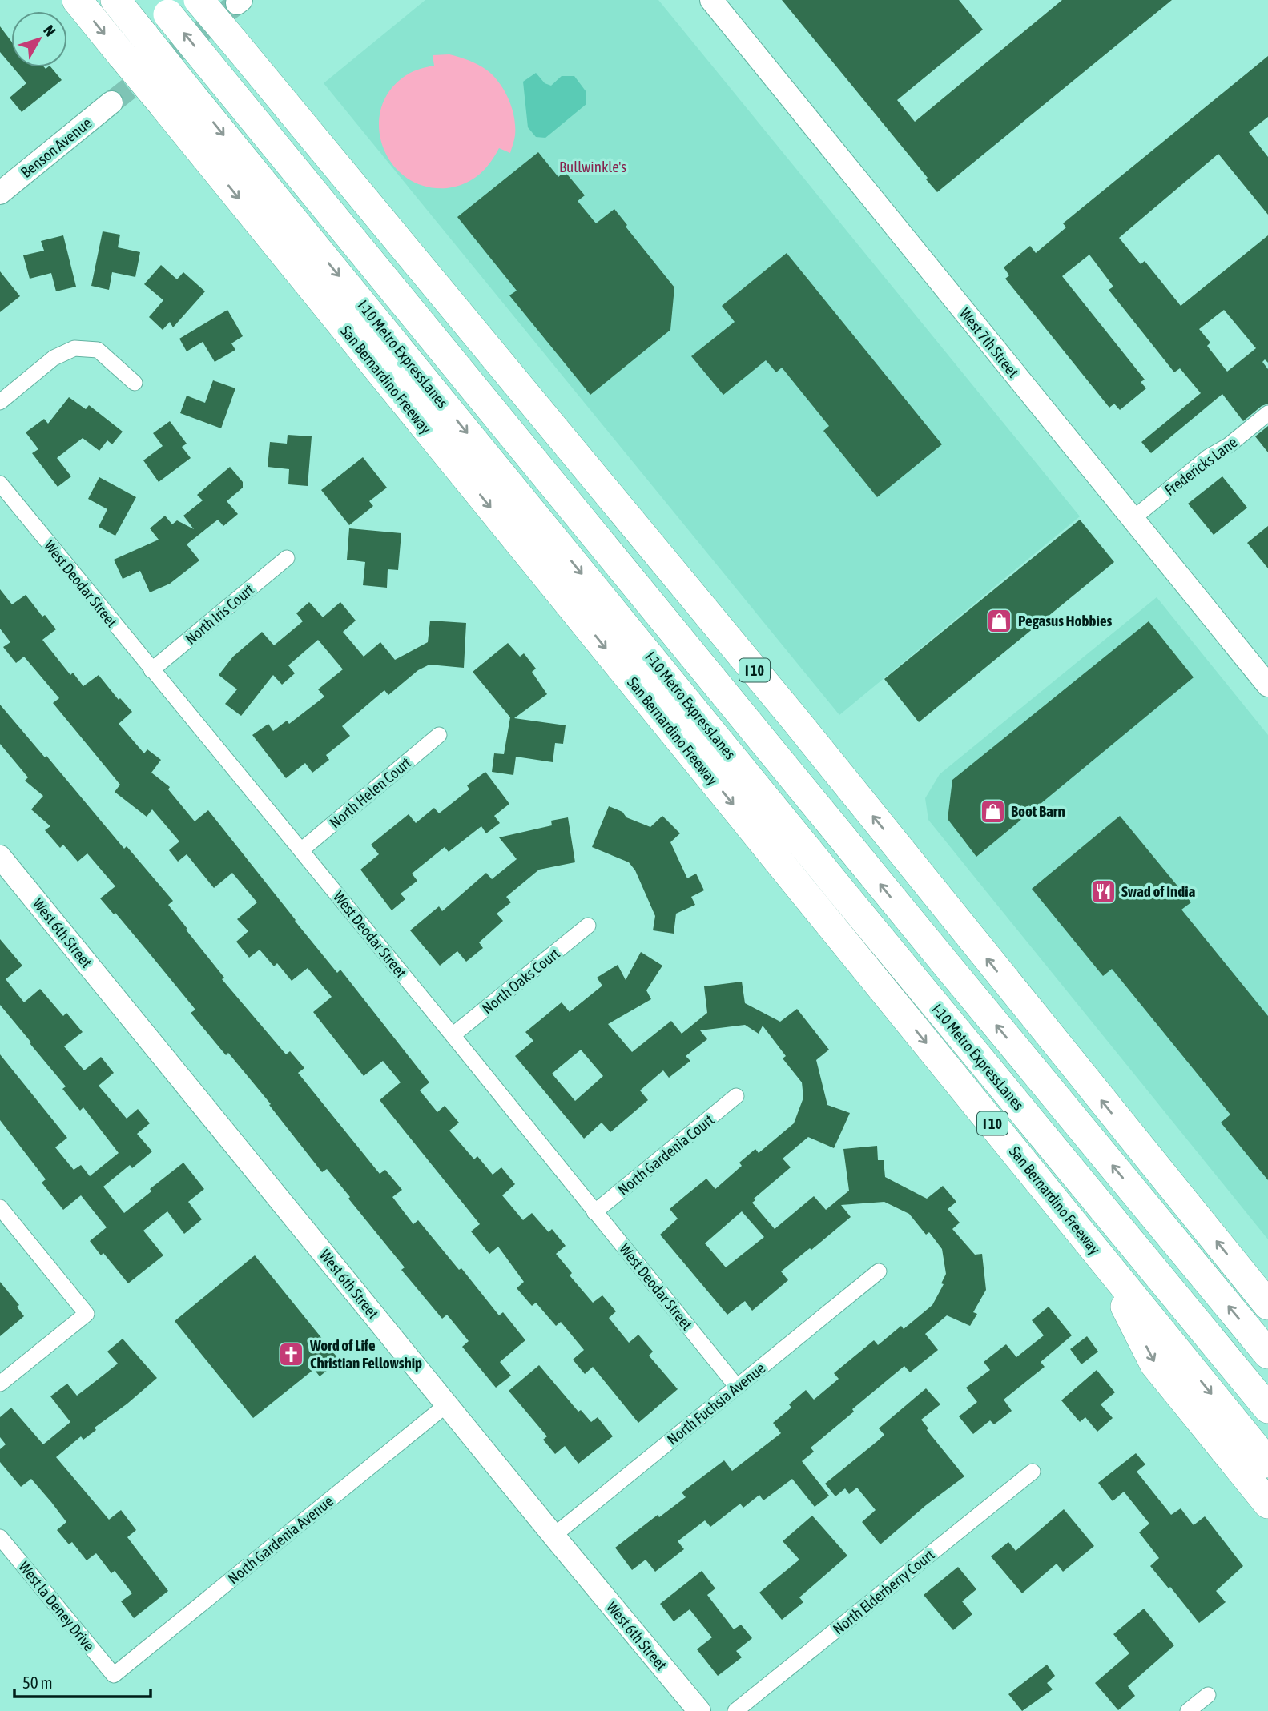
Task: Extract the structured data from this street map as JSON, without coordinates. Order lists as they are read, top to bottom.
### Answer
{
  "streets": {
    "highway": ["I-10 Metro ExpressLanes", "San Bernardino Freeway", "I 10"],
    "street": [
      "Benson Avenue",
      "West 7th Street",
      "Fredericks Lane",
      "West Deodar Street",
      "North Iris Court",
      "North Helen Court",
      "West 6th Street",
      "North Oaks Court",
      "North Gardenia Court",
      "North Fuchsia Avenue",
      "North Gardenia Avenue",
      "North Elderberry Court",
      "West la Deney Drive"
    ]
  },
  "crossings": [
    ["West 7th Street", "Fredericks Lane"],
    ["I-10 Metro ExpressLanes", "San Bernardino Freeway"],
    ["West Deodar Street", "North Iris Court"],
    ["West Deodar Street", "North Helen Court"],
    ["West Deodar Street", "North Oaks Court"],
    ["West Deodar Street", "North Gardenia Court"],
    ["West Deodar Street", "North Fuchsia Avenue"],
    ["West 6th Street", "North Fuchsia Avenue"],
    ["West 6th Street", "North Gardenia Avenue"],
    ["North Gardenia Avenue", "West la Deney Drive"]
  ],
  "parks": ["Bullwinkle's"],
  "places": {
    "shop": ["Pegasus Hobbies", "Boot Barn"],
    "restaurant": ["Swad of India"],
    "church": ["Word of Life Christian Fellowship"]
  },
  "scale_bar": "50 m",
  "north": "top right"
}
